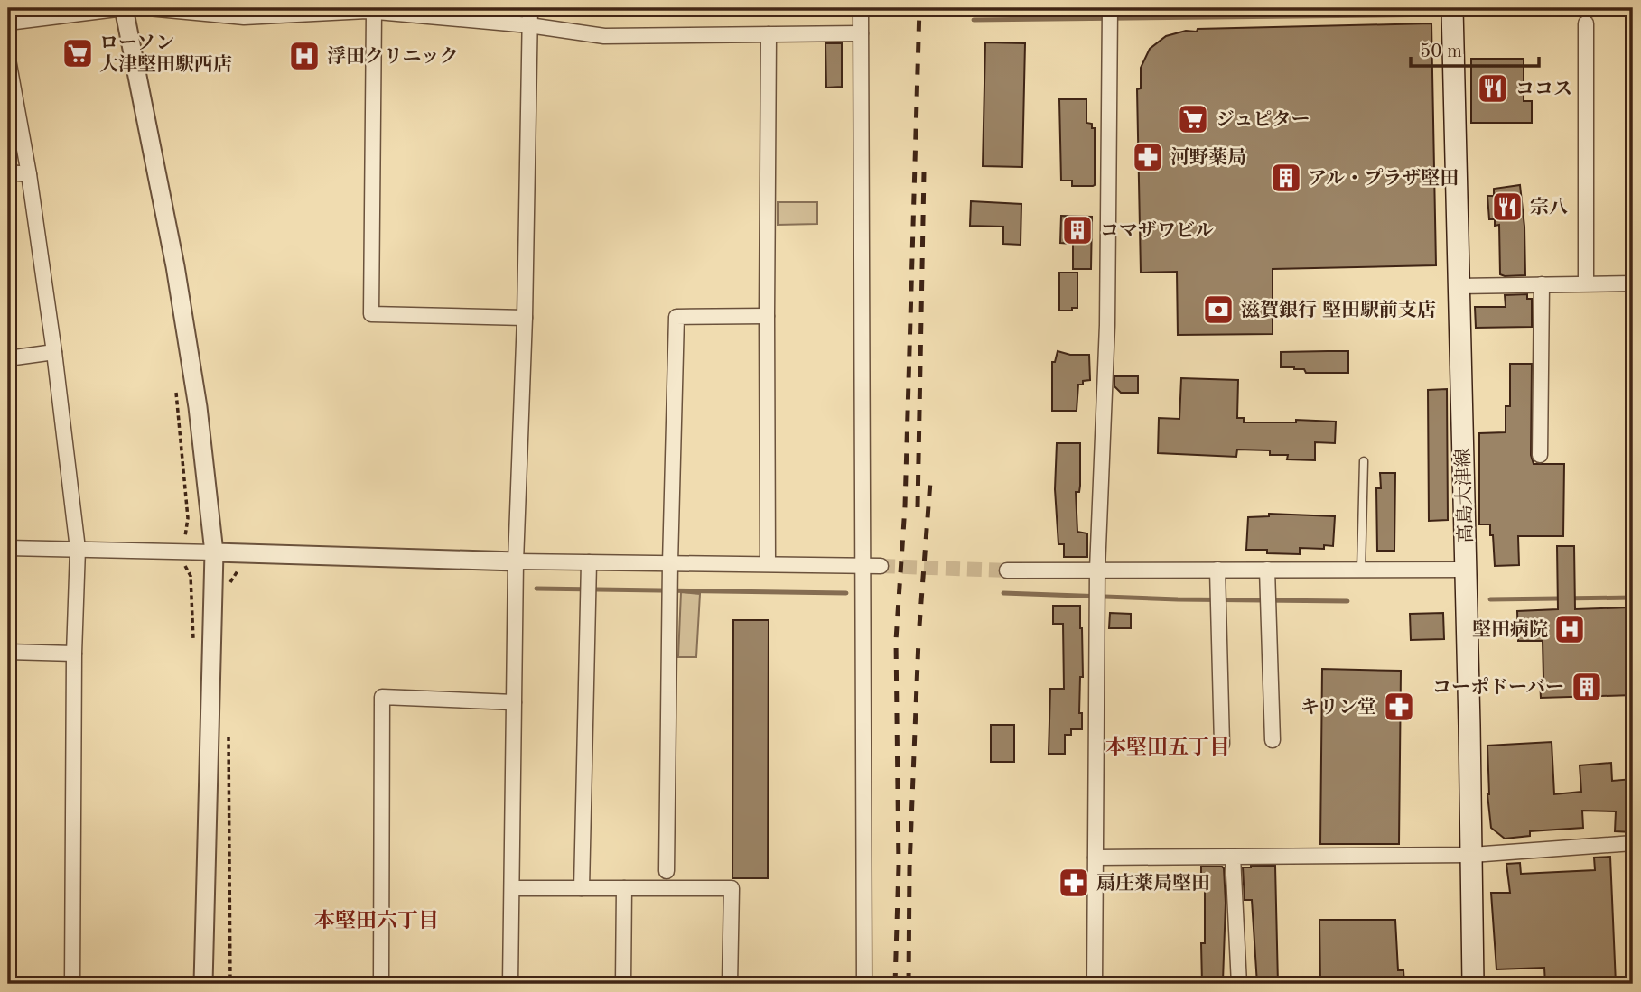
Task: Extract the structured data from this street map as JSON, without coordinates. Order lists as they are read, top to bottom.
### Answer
{
  "streets": {
    "main road": ["高島大津線"]
  },
  "districts": ["本堅田五丁目", "本堅田六丁目"],
  "places": {
    "supermarket": ["ローソン 大津堅田駅西店", "ジュピター"],
    "hospital": ["浮田クリニック", "堅田病院"],
    "restaurant": ["ココス", "宗八"],
    "pharmacy": ["河野薬局", "キリン堂", "扇庄薬局堅田"],
    "building": ["アル・プラザ堅田", "コマザワビル", "コーポドーバー"],
    "bank": ["滋賀銀行 堅田駅前支店"]
  },
  "scale_bar": "50 m"
}
